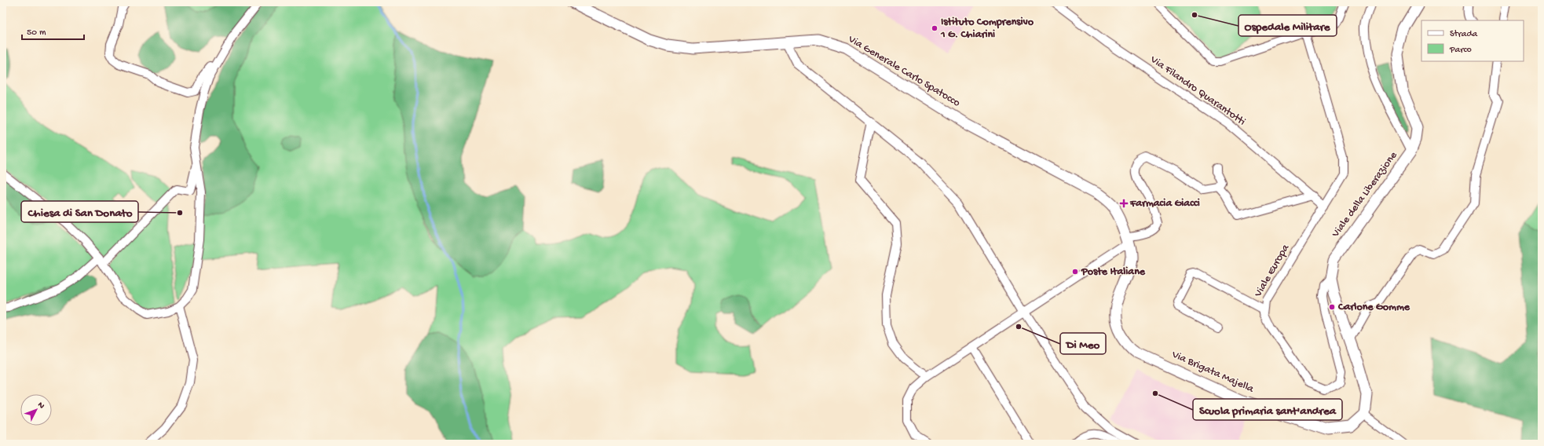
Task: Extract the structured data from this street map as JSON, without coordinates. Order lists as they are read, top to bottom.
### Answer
{
  "streets": {
    "main road": ["Via Generale Carlo Spatocco", "Viale della Liberazione", "Via Brigata Majella"],
    "street": ["Via Filandro Quarantotti", "Viale Europa"]
  },
  "crossings": [
    ["Via Generale Carlo Spatocco", "Via Brigata Majella"],
    ["Via Filandro Quarantotti", "Viale Europa"],
    ["Viale della Liberazione", "Viale Europa"]
  ],
  "places": {
    "other": [
      "Ospedale Militare",
      "Istituto Comprensivo 1 G. Chiarini",
      "Chiesa di San Donato",
      "Poste Italiane",
      "Carlone Gomme",
      "Di Meo",
      "Scuola primaria sant'andrea"
    ],
    "health": ["Farmacia Giacci"]
  },
  "legend": ["Strada", "Parco"],
  "scale_bar": "50 m",
  "north": "top right"
}
